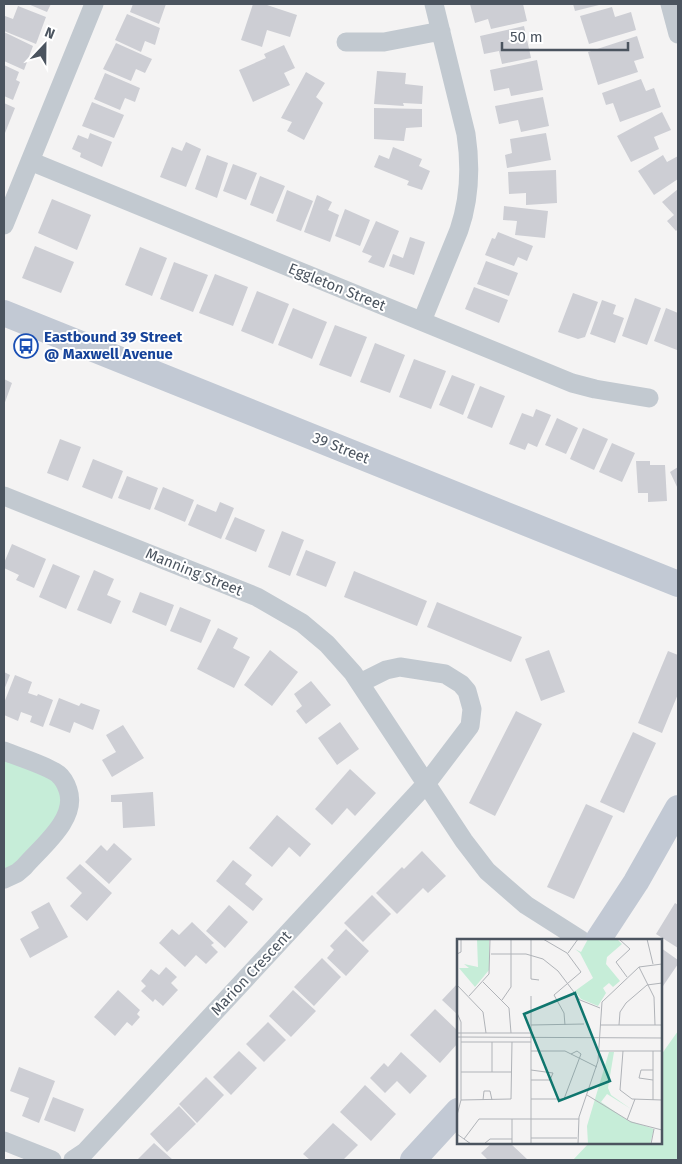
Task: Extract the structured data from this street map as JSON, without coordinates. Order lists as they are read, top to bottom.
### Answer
{
  "streets": {
    "street": [
      "Eggleton Street",
      "39 Street",
      "Manning Street",
      "Marion Crescent"
    ]
  },
  "crossings": [
    ["Manning Street", "Marion Crescent"]
  ],
  "places": {
    "bus stop": ["Eastbound 39 Street @ Maxwell Avenue"]
  },
  "scale_bar": "50 m",
  "north": "top"
}
